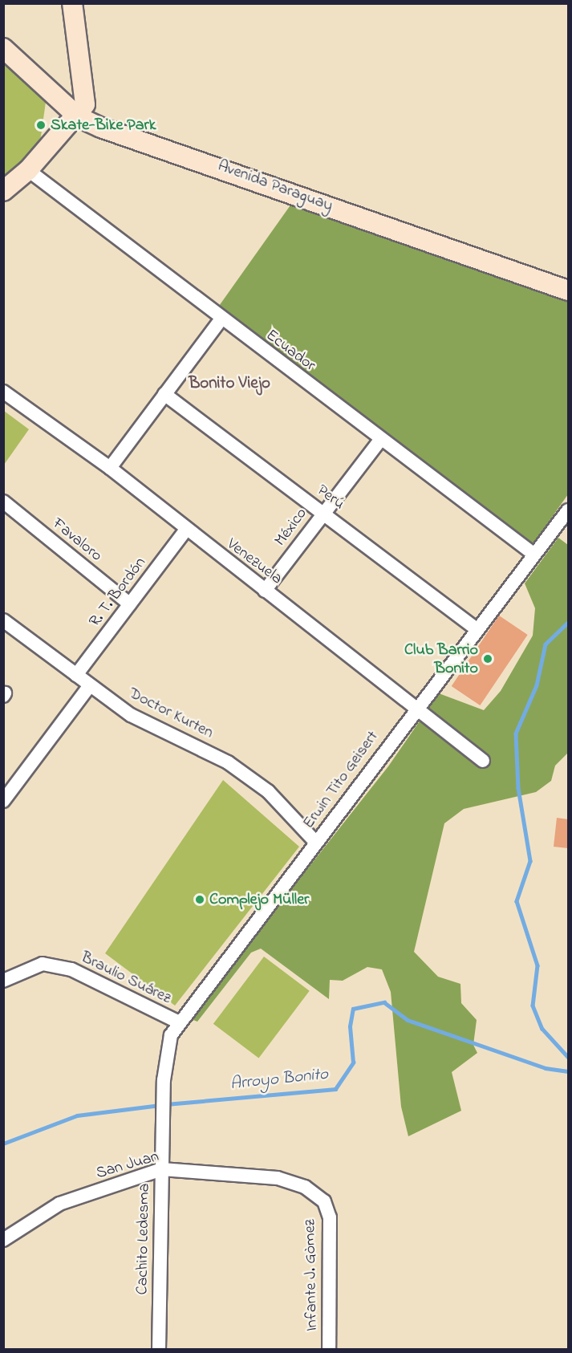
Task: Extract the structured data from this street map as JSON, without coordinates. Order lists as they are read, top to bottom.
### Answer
{
  "streets": {
    "main road": ["Avenida Paraguay"],
    "street": [
      "Ecuador",
      "Perú",
      "México",
      "Favaloro",
      "Venezuela",
      "R. T. Bordón",
      "Doctor Kurten",
      "Erwin Tito Geisert",
      "Braulio Suárez",
      "San Juan",
      "Cachito Ledesma",
      "Infante J. Gòmez"
    ]
  },
  "crossings": [
    ["Ecuador", "México"],
    ["Ecuador", "Erwin Tito Geisert"],
    ["Perú", "México"],
    ["Perú", "Erwin Tito Geisert"],
    ["México", "Venezuela"],
    ["Favaloro", "R. T. Bordón"],
    ["Venezuela", "R. T. Bordón"],
    ["Venezuela", "Erwin Tito Geisert"],
    ["R. T. Bordón", "Doctor Kurten"],
    ["Doctor Kurten", "Erwin Tito Geisert"],
    ["Erwin Tito Geisert", "Braulio Suárez"],
    ["Erwin Tito Geisert", "Cachito Ledesma"],
    ["San Juan", "Cachito Ledesma"],
    ["San Juan", "Infante J. Gòmez"]
  ],
  "districts": ["Bonito Viejo"],
  "water": ["Arroyo Bonito"],
  "places": ["Skate-Bike Park", "Club Barrio Bonito", "Complejo Müller"]
}
